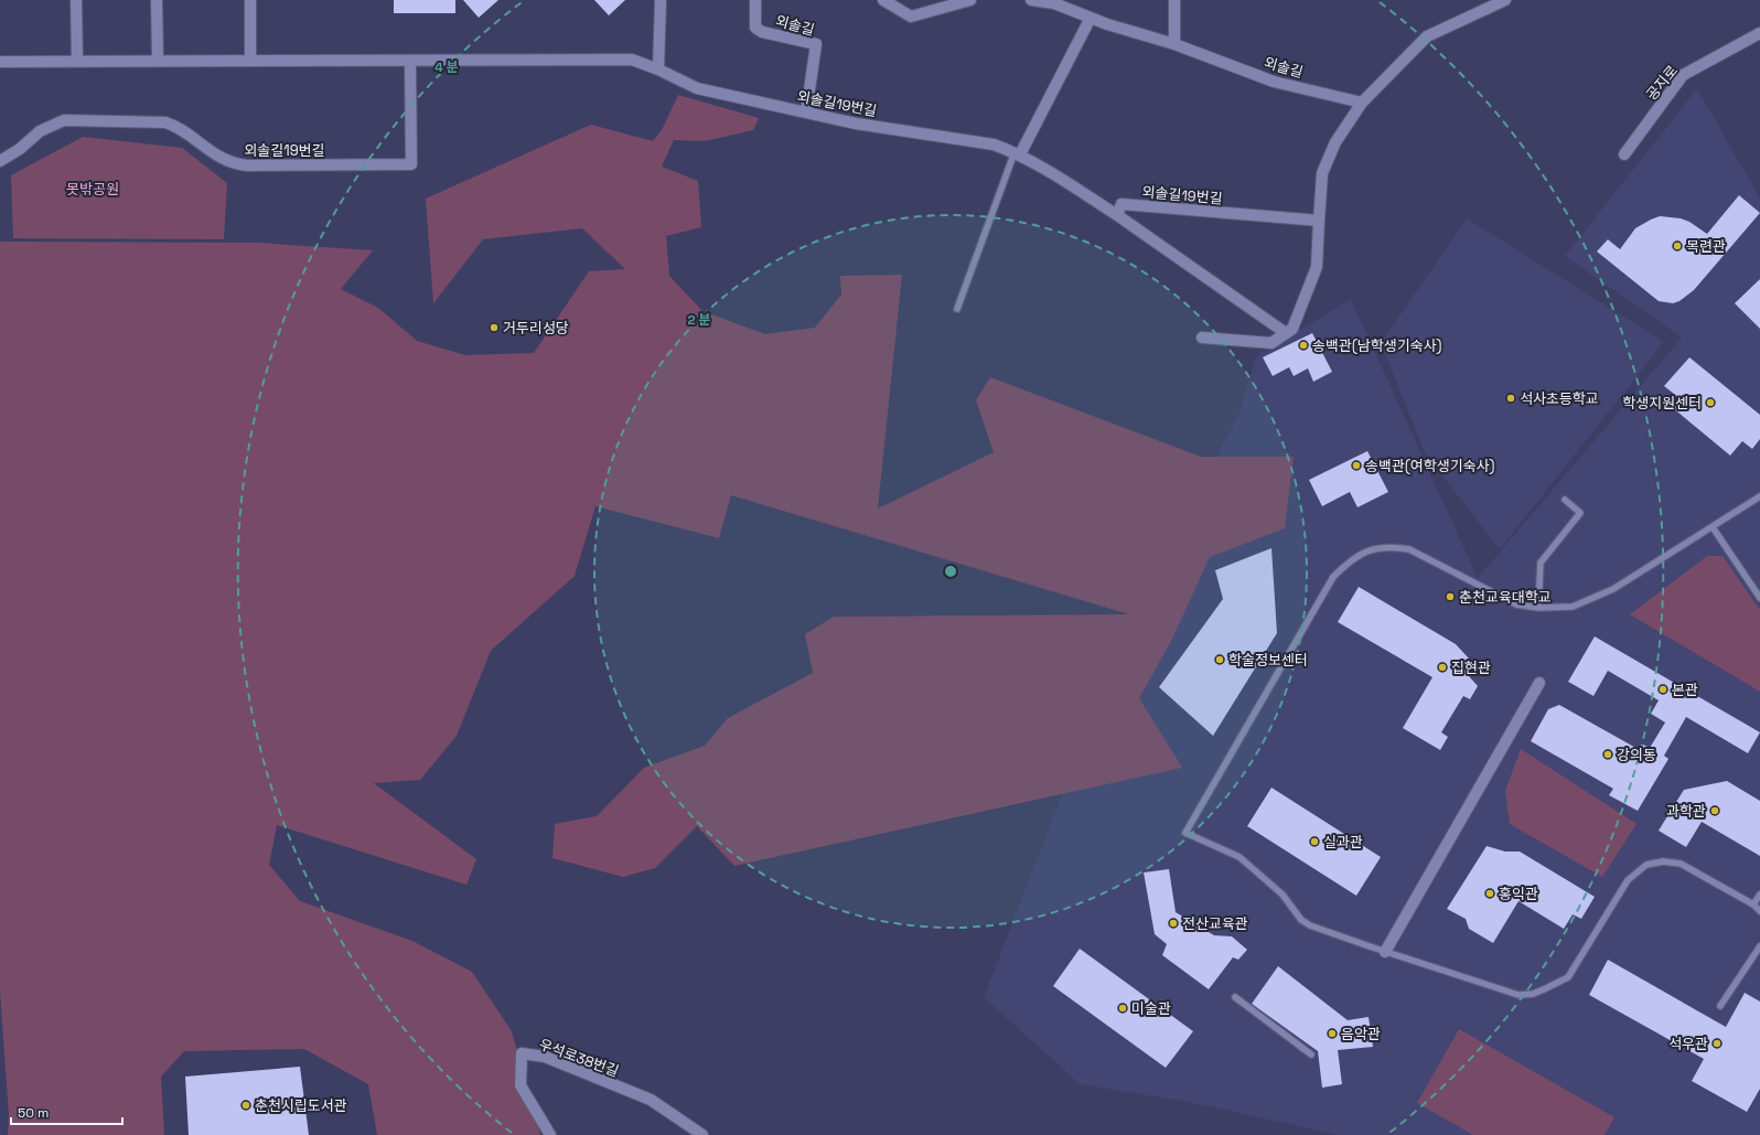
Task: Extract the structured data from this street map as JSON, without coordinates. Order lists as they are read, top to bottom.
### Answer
{
  "streets": {
    "street": [
      "외솔길",
      "공지로",
      "외솔길19번길",
      "우석로38번길"
    ]
  },
  "crossings": [
    ["외솔길", "외솔길19번길"]
  ],
  "parks": ["못밖공원"],
  "places": [
    "목련관",
    "거두리성당",
    "송백관(남학생기숙사)",
    "석사초등학교",
    "학생지원센터",
    "송백관(여학생기숙사)",
    "춘천교육대학교",
    "학술정보센터",
    "집현관",
    "본관",
    "강의동",
    "과학관",
    "실과관",
    "홍익관",
    "전산교육관",
    "미술관",
    "음악관",
    "석우관",
    "춘천시립도서관"
  ],
  "scale_bar": "50 m",
  "rings": ["4 분", "2 분"]
}
